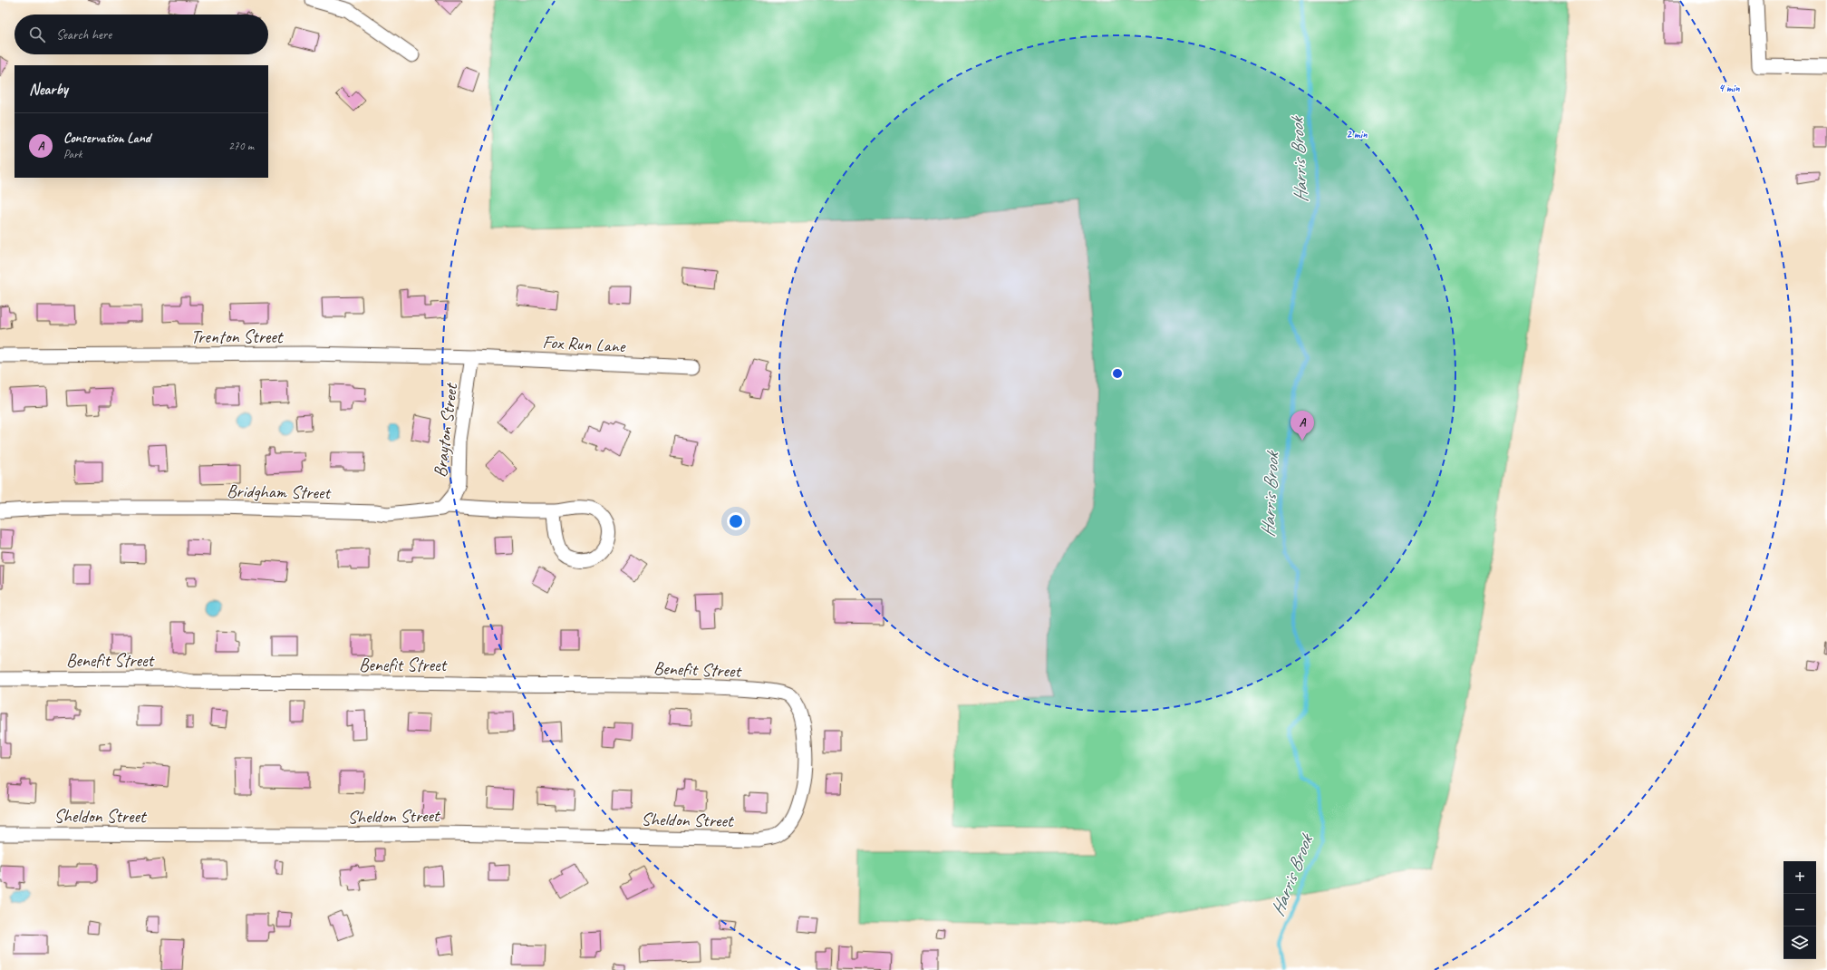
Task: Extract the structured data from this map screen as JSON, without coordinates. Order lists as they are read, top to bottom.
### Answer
{
  "streets": {
    "street": [
      "Trenton Street",
      "Fox Run Lane",
      "Brayton Street",
      "Bridgham Street",
      "Benefit Street",
      "Sheldon Street"
    ]
  },
  "crossings": [
    ["Trenton Street", "Fox Run Lane"],
    ["Trenton Street", "Brayton Street"],
    ["Fox Run Lane", "Brayton Street"],
    ["Brayton Street", "Bridgham Street"],
    ["Benefit Street", "Sheldon Street"]
  ],
  "water": ["Harris Brook"],
  "page": {
    "search": "Search here",
    "heading": "Nearby",
    "list": [
      {
        "mark": "A",
        "name": "Conservation Land",
        "note": "Park",
        "value": "270 m"
      }
    ],
    "pins": "A",
    "map_buttons": ["+", "−"]
  },
  "rings": ["4 min", "2 min"]
}
